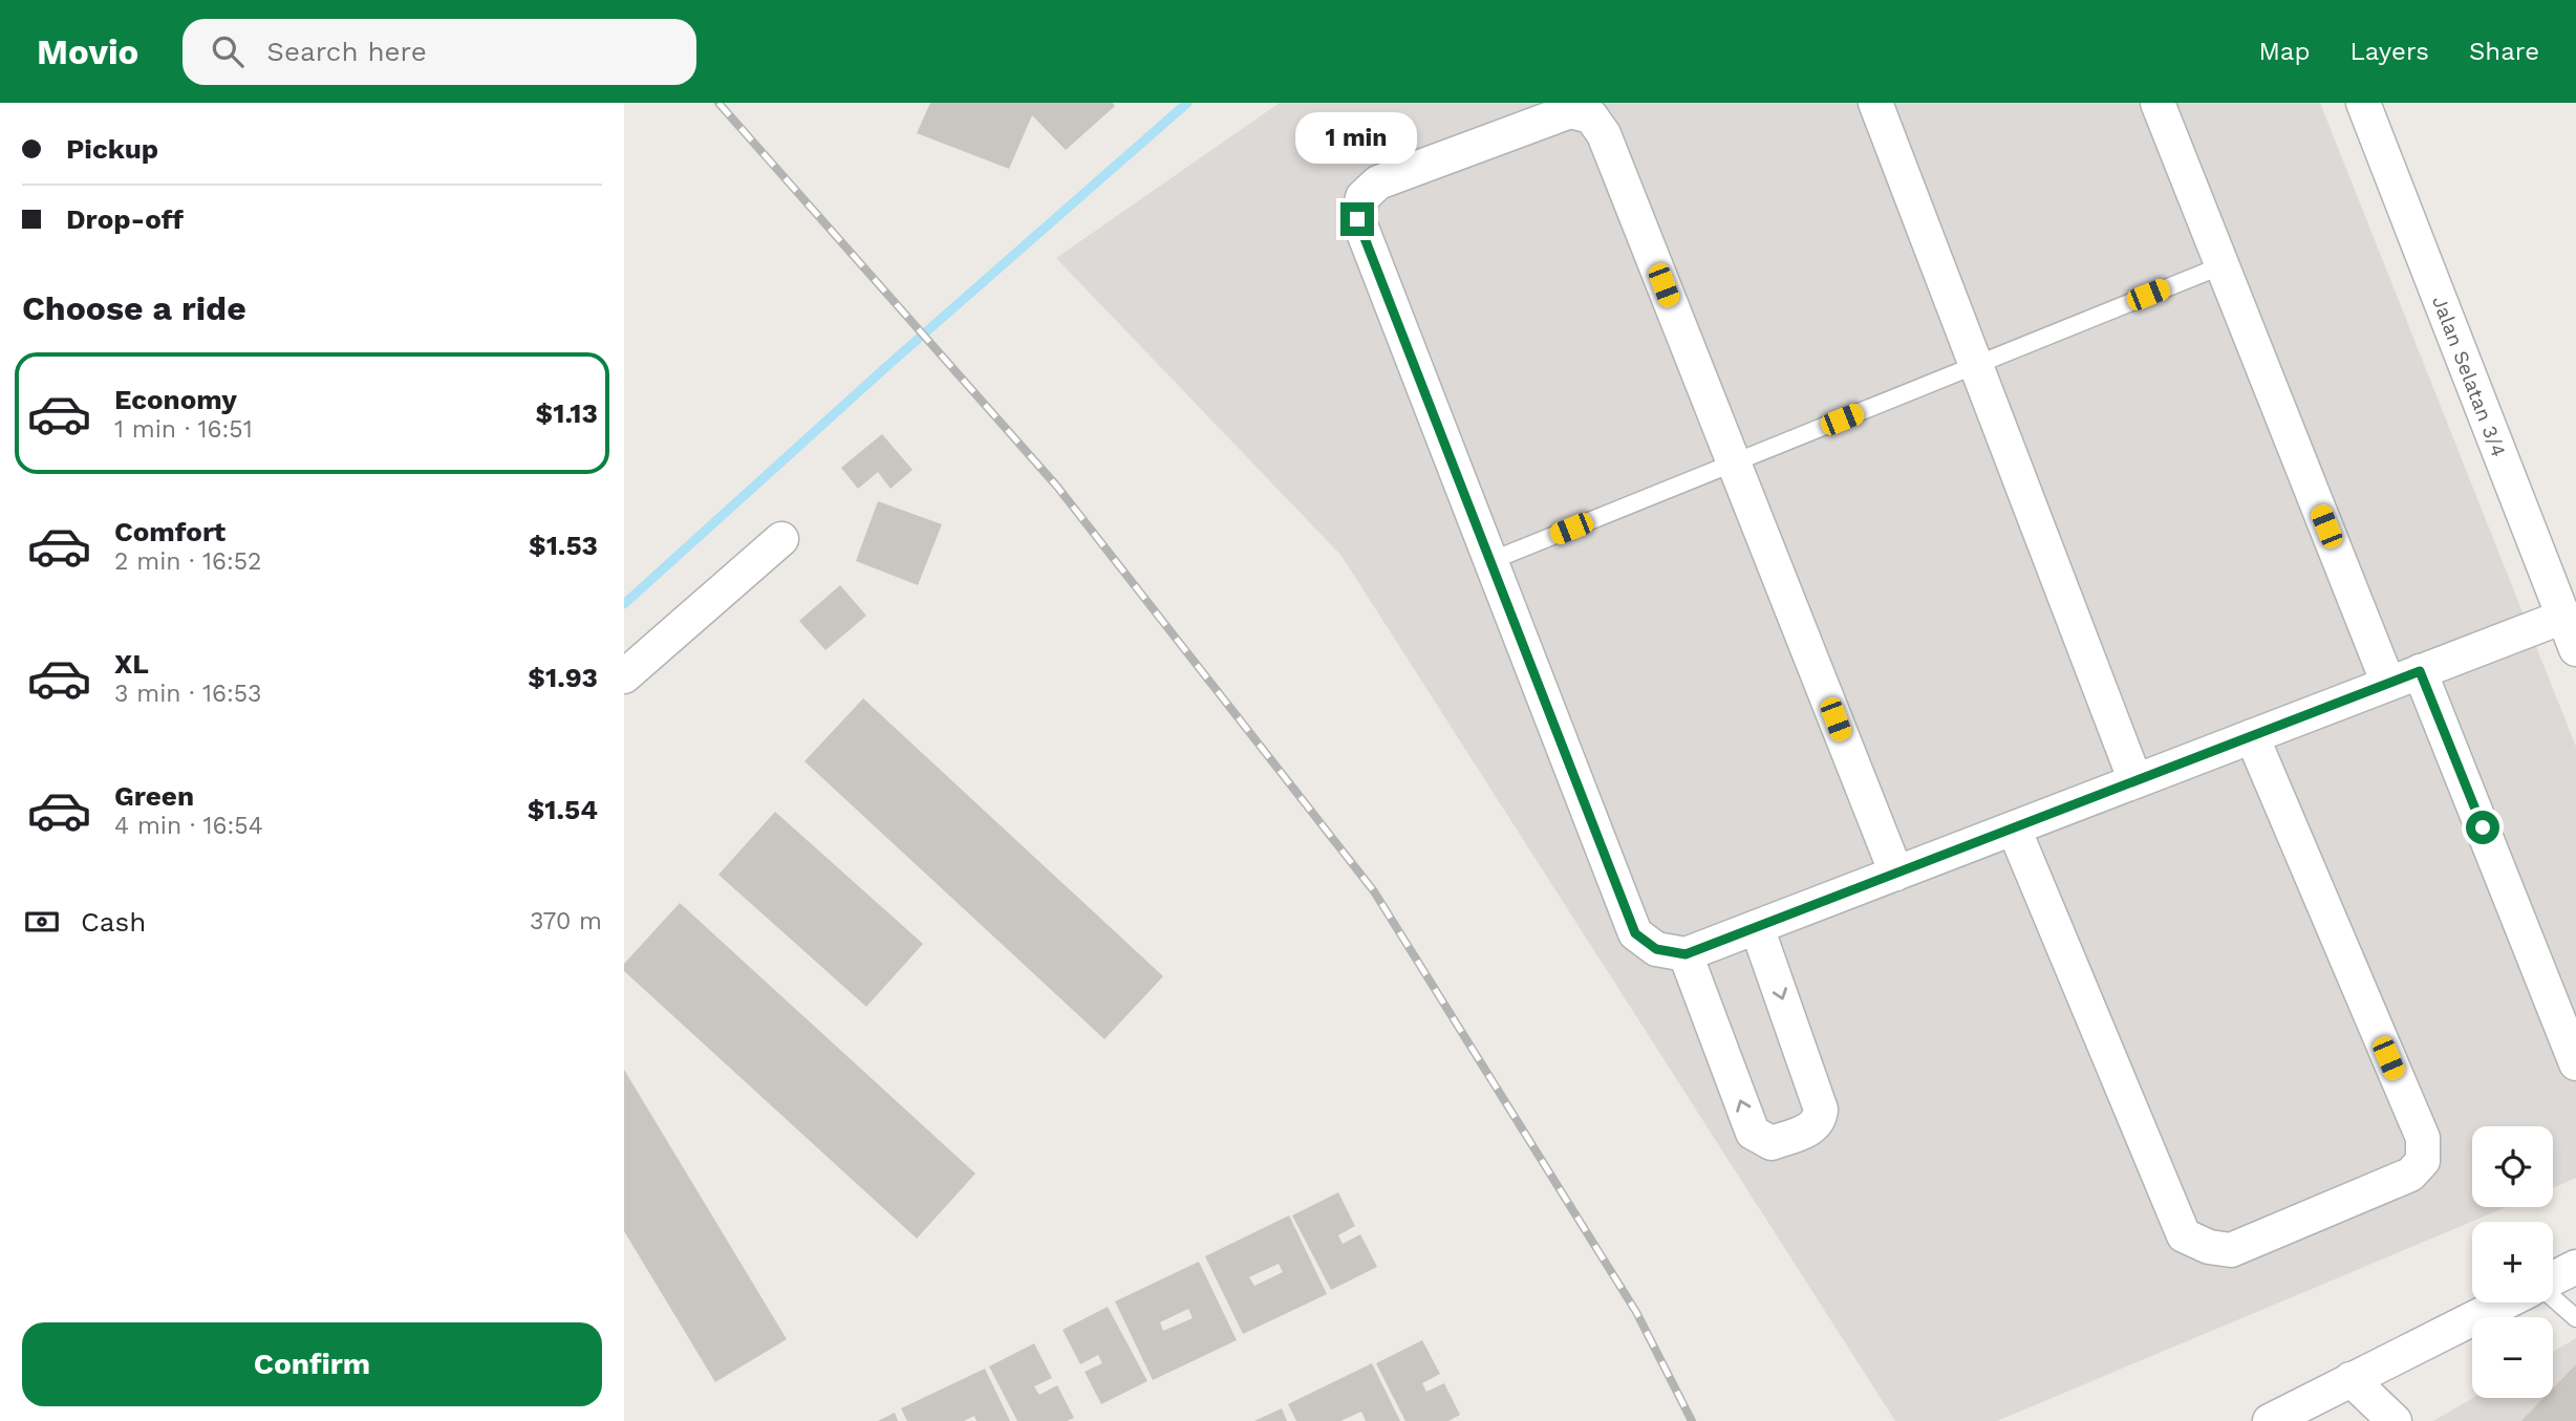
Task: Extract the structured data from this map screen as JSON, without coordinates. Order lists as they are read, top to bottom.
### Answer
{
  "streets": {
    "street": ["Jalan Selatan 3/4"]
  },
  "page": {
    "header": "Movio",
    "search": "Search here",
    "nav": ["Map", "Layers", "Share"],
    "banner": ["Pickup", "Drop-off"],
    "bubble": "1 min",
    "heading": "Choose a ride",
    "list": [
      {
        "name": "Economy",
        "note": "1 min · 16:51",
        "value": "$1.13"
      },
      {
        "name": "Comfort",
        "note": "2 min · 16:52",
        "value": "$1.53"
      },
      {
        "name": "XL",
        "note": "3 min · 16:53",
        "value": "$1.93"
      },
      {
        "name": "Green",
        "note": "4 min · 16:54",
        "value": "$1.54"
      }
    ],
    "pay": ["Cash", "370 m"],
    "map_buttons": ["+", "−"],
    "buttons": "Confirm"
  }
}
